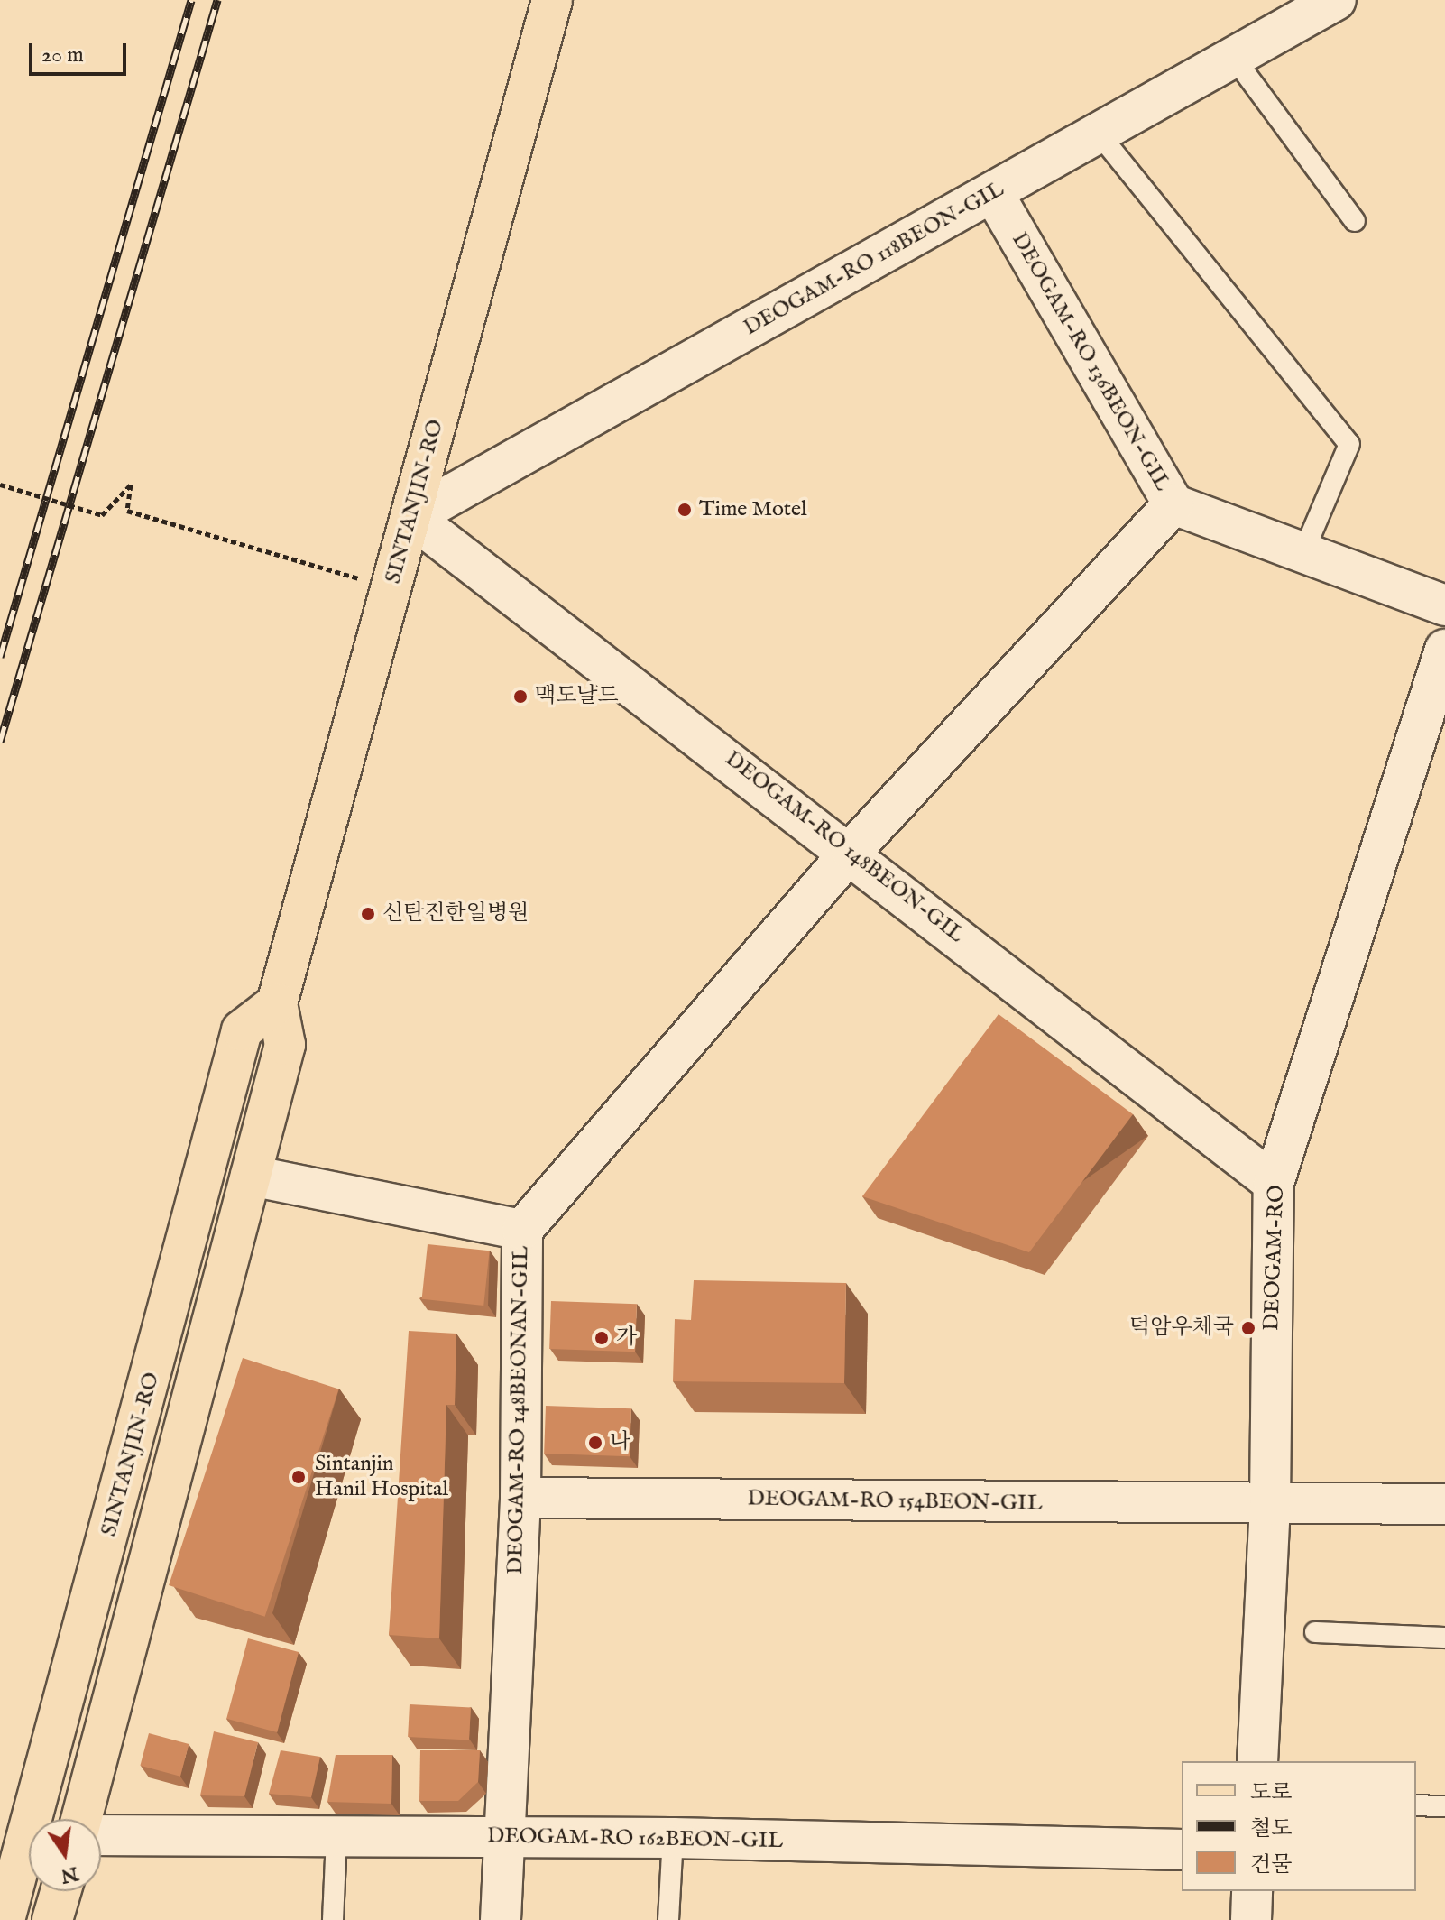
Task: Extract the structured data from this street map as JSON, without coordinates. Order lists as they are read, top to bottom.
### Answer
{
  "streets": {
    "main road": ["SINTANJIN-RO"],
    "street": [
      "DEOGAM-RO 118BEON-GIL",
      "DEOGAM-RO 136BEON-GIL",
      "DEOGAM-RO 148BEON-GIL",
      "DEOGAM-RO",
      "DEOGAM-RO 148BEONAN-GIL",
      "DEOGAM-RO 154BEON-GIL",
      "DEOGAM-RO 162BEON-GIL"
    ]
  },
  "crossings": [
    ["DEOGAM-RO 118BEON-GIL", "DEOGAM-RO 136BEON-GIL"],
    ["DEOGAM-RO 118BEON-GIL", "SINTANJIN-RO"],
    ["DEOGAM-RO 118BEON-GIL", "DEOGAM-RO 148BEON-GIL"],
    ["DEOGAM-RO 136BEON-GIL", "DEOGAM-RO 148BEONAN-GIL"],
    ["SINTANJIN-RO", "DEOGAM-RO 148BEON-GIL"],
    ["DEOGAM-RO 148BEON-GIL", "DEOGAM-RO"],
    ["DEOGAM-RO 148BEON-GIL", "DEOGAM-RO 148BEONAN-GIL"],
    ["DEOGAM-RO", "DEOGAM-RO 154BEON-GIL"],
    ["DEOGAM-RO 148BEONAN-GIL", "DEOGAM-RO 154BEON-GIL"],
    ["DEOGAM-RO 148BEONAN-GIL", "DEOGAM-RO 162BEON-GIL"]
  ],
  "places": [
    "Time Motel",
    "맥도날드",
    "신탄진한일병원",
    "덕암우체국",
    "가",
    "나",
    "Sintanjin Hanil Hospital"
  ],
  "legend": ["도로", "철도", "건물"],
  "scale_bar": "20 m",
  "north": "bottom"
}
